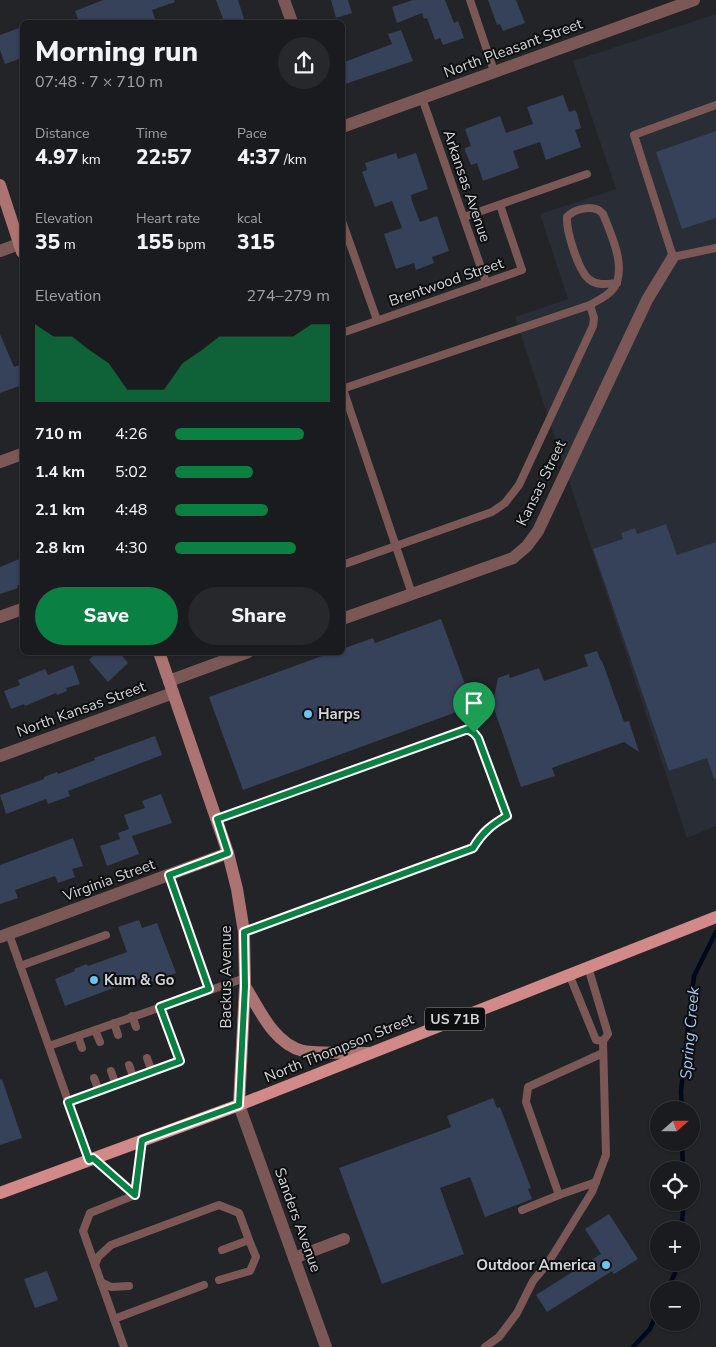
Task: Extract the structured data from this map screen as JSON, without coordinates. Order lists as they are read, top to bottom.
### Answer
{
  "streets": {
    "main road": ["US 71B", "North Thompson Street"],
    "street": [
      "North Pleasant Street",
      "Kansas Street",
      "North Kansas Street",
      "Virginia Street",
      "Backus Avenue",
      "Sanders Avenue"
    ],
    "lane": ["Arkansas Avenue", "Brentwood Street"]
  },
  "crossings": [
    ["North Pleasant Street", "Arkansas Avenue"],
    ["Arkansas Avenue", "Brentwood Street"],
    ["North Kansas Street", "Backus Avenue"],
    ["Virginia Street", "Backus Avenue"],
    ["Backus Avenue", "North Thompson Street"],
    ["Backus Avenue", "Sanders Avenue"],
    ["North Thompson Street", "Sanders Avenue"]
  ],
  "water": ["Spring Creek"],
  "places": ["Harps", "Kum & Go", "Outdoor America"],
  "north": "right",
  "page": {
    "heading": ["Morning run", "07:48 · 7 × 710 m"],
    "stats": [
      ["Distance", "4.97 km"],
      ["Time", "22:57"],
      ["Pace", "4:37 /km"],
      ["Elevation", "35 m"],
      ["Heart rate", "155 bpm"],
      ["kcal", "315"]
    ],
    "chart": ["Elevation", "274–279 m"],
    "list": [
      {
        "name": "710 m",
        "note": "4:26"
      },
      {
        "name": "1.4 km",
        "note": "5:02"
      },
      {
        "name": "2.1 km",
        "note": "4:48"
      },
      {
        "name": "2.8 km",
        "note": "4:30"
      }
    ],
    "buttons": ["Save", "Share"],
    "map_buttons": ["+", "−"]
  }
}
